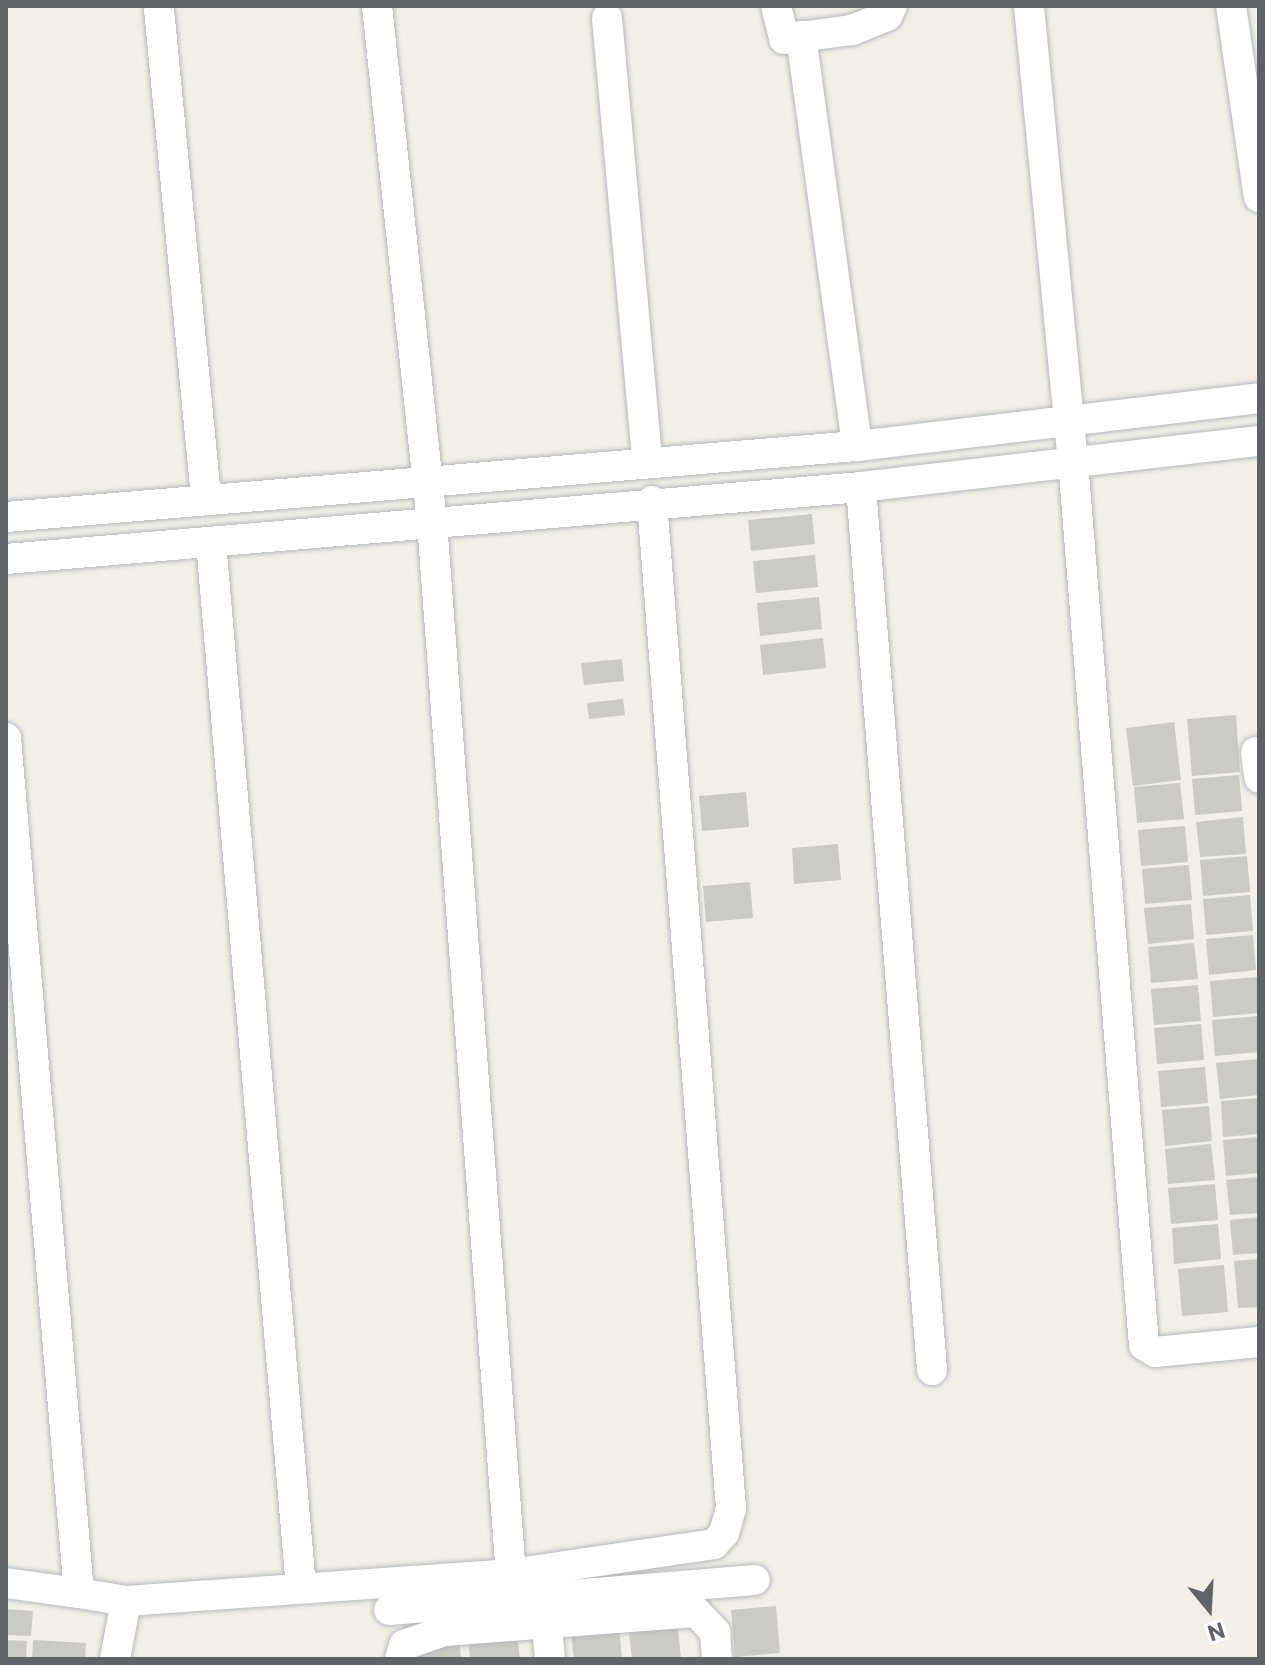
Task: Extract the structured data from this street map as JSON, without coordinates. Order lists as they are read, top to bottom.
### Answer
{
  "north": "bottom"
}
